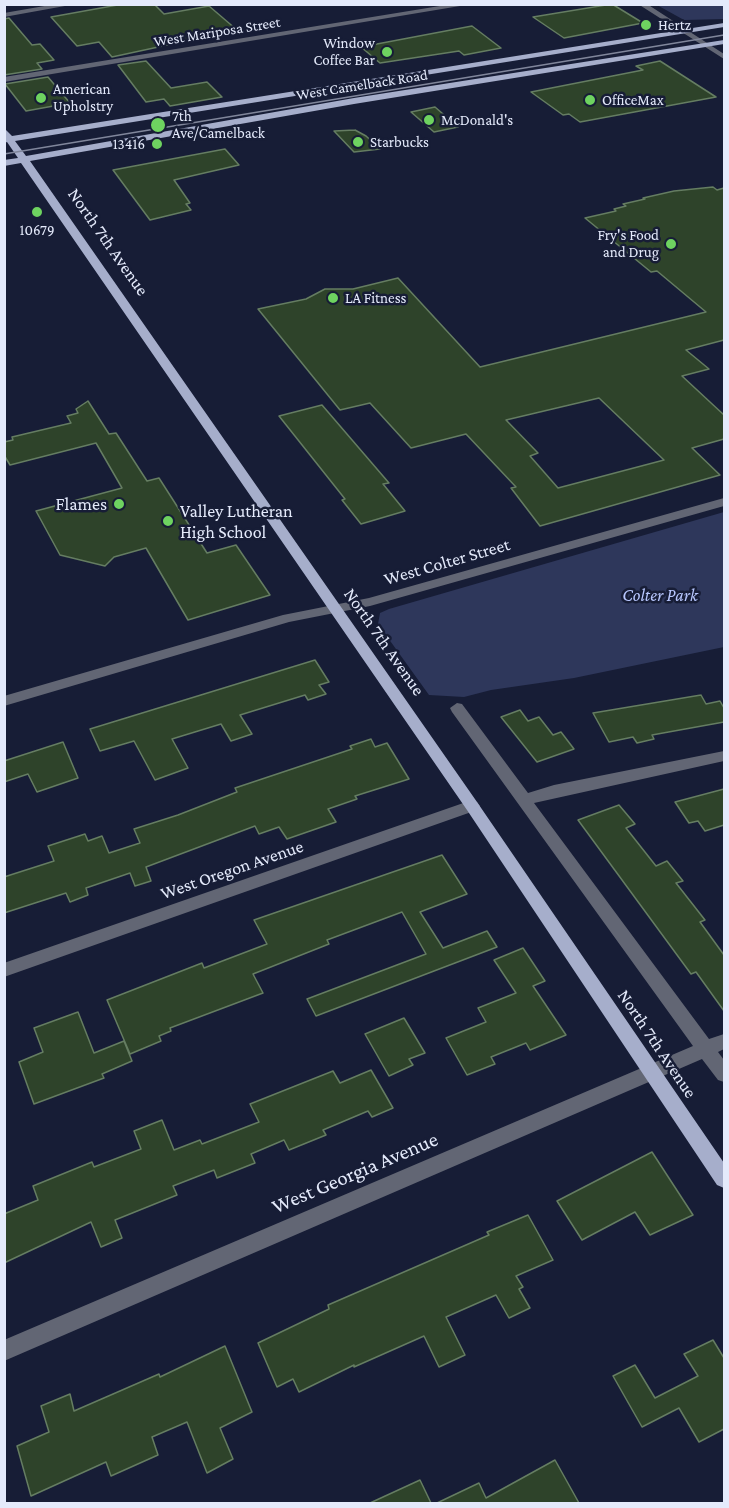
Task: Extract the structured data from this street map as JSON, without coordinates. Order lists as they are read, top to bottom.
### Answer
{
  "streets": {
    "main road": ["West Camelback Road", "North 7th Avenue"],
    "street": [
      "West Mariposa Street",
      "West Colter Street",
      "West Oregon Avenue",
      "West Georgia Avenue"
    ]
  },
  "crossings": [
    ["West Camelback Road", "North 7th Avenue"],
    ["North 7th Avenue", "West Colter Street"],
    ["North 7th Avenue", "West Oregon Avenue"],
    ["North 7th Avenue", "West Georgia Avenue"]
  ],
  "parks": ["Colter Park"],
  "places": [
    "Hertz",
    "Window Coffee Bar",
    "American Upholstry",
    "OfficeMax",
    "McDonald's",
    "7th Ave/Camelback",
    "Starbucks",
    "13416",
    "10679",
    "Fry's Food and Drug",
    "LA Fitness",
    "Flames",
    "Valley Lutheran High School"
  ]
}
